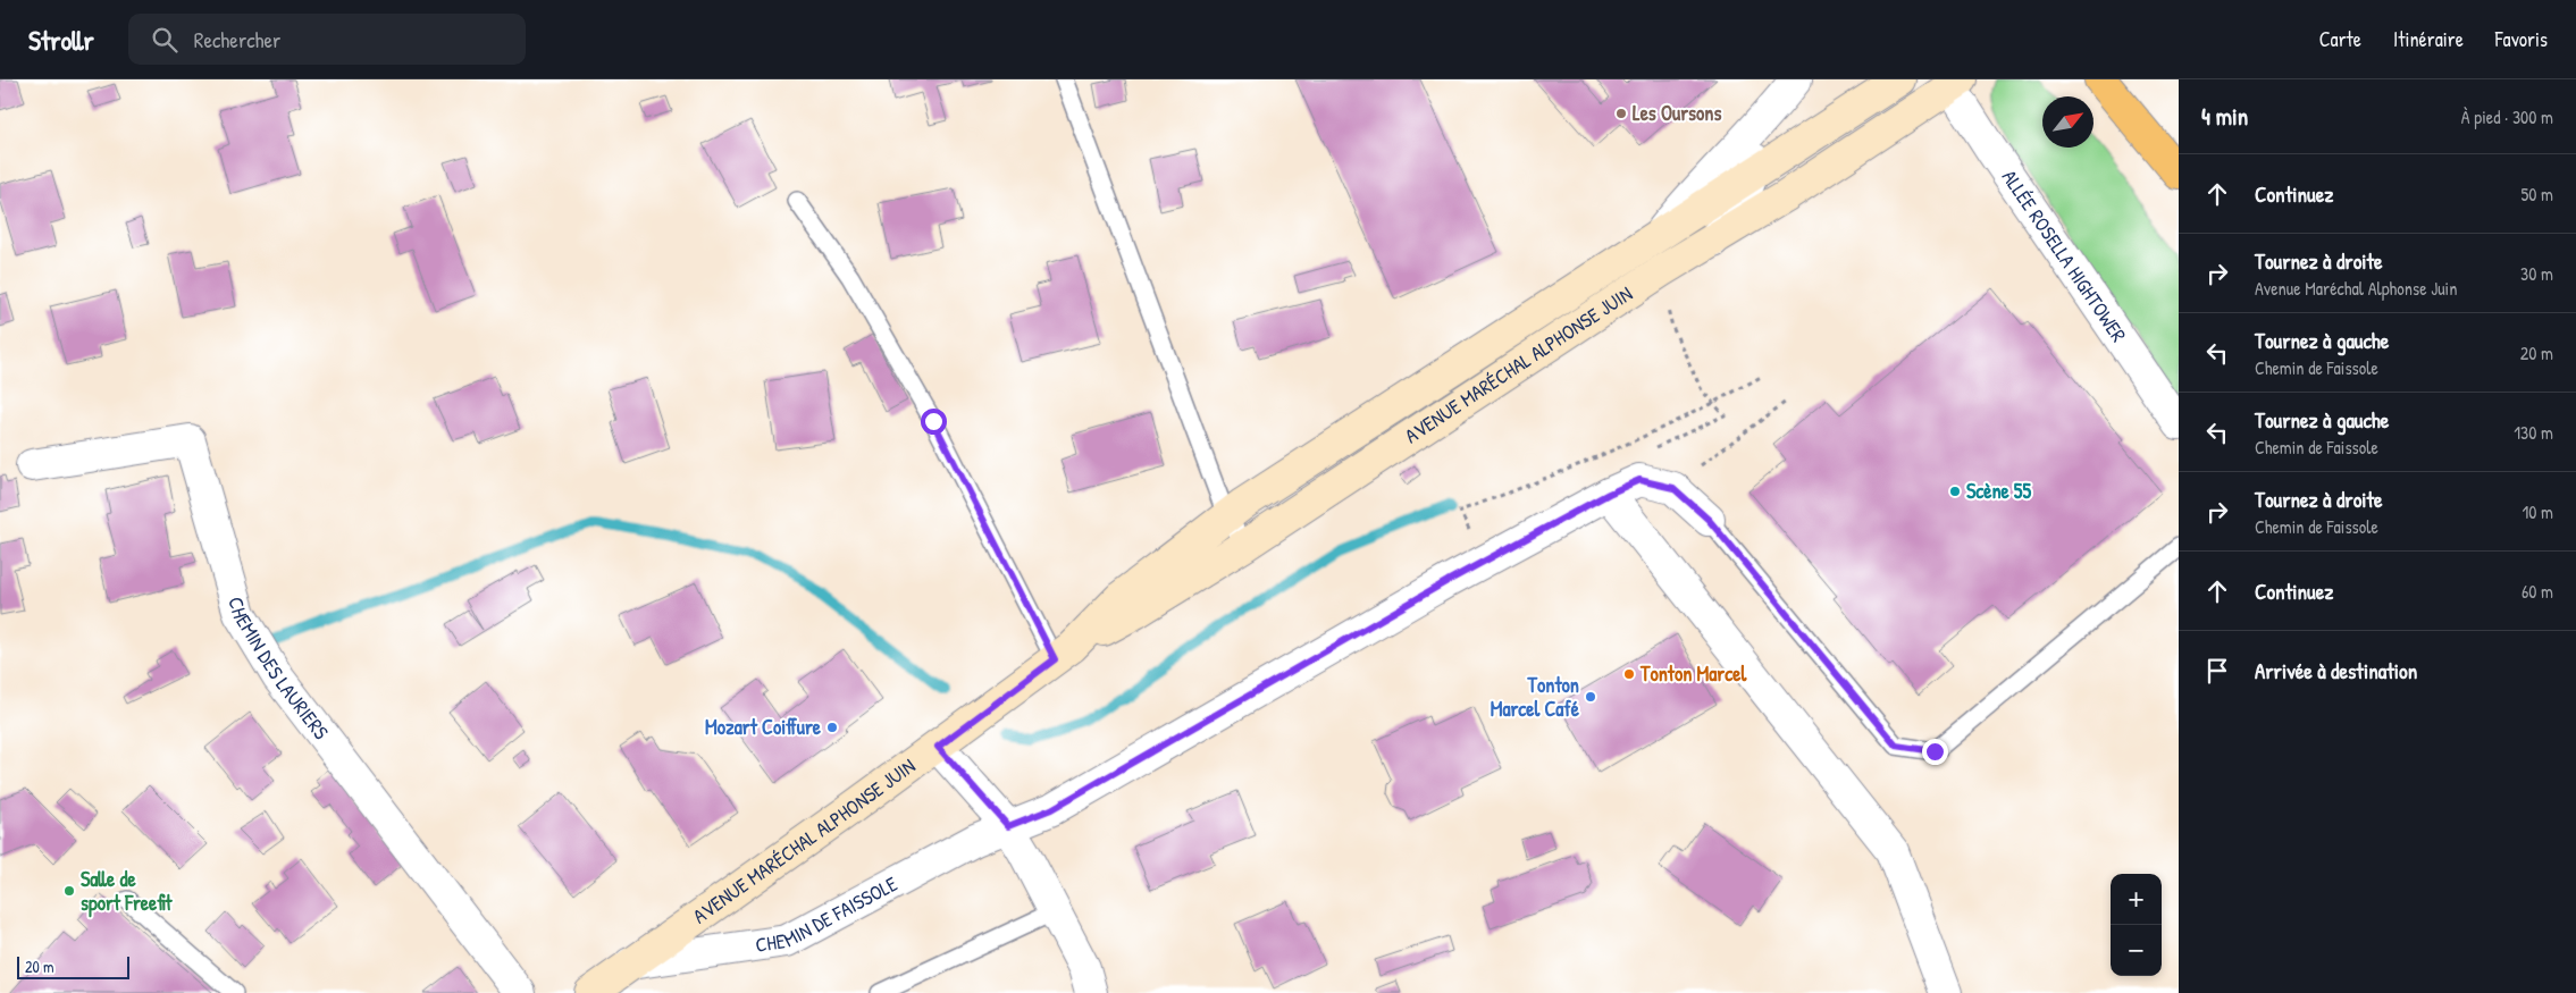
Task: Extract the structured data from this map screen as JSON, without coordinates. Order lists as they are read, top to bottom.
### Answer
{
  "streets": {
    "main road": ["AVENUE MARÉCHAL ALPHONSE JUIN"],
    "street": ["ALLÉE ROSELLA HIGHTOWER", "CHEMIN DES LAURIERS", "CHEMIN DE FAISSOLE"]
  },
  "crossings": [
    ["ALLÉE ROSELLA HIGHTOWER", "AVENUE MARÉCHAL ALPHONSE JUIN"],
    ["AVENUE MARÉCHAL ALPHONSE JUIN", "CHEMIN DE FAISSOLE"]
  ],
  "places": [
    "Les Oursons",
    "Scène 55",
    "Tonton Marcel",
    "Tonton Marcel Café",
    "Mozart Coiffure",
    "Salle de sport Freefit"
  ],
  "scale_bar": "20 m",
  "north": "top right",
  "page": {
    "header": "Strollr",
    "search": "Rechercher",
    "nav": ["Carte", "Itinéraire", "Favoris"],
    "heading": ["4 min", "À pied · 300 m"],
    "list": [
      ["Continuez", "50 m"],
      ["Tournez à droite", "Avenue Maréchal Alphonse Juin", "30 m"],
      ["Tournez à gauche", "Chemin de Faissole", "20 m"],
      ["Tournez à gauche", "Chemin de Faissole", "130 m"],
      ["Tournez à droite", "Chemin de Faissole", "10 m"],
      ["Continuez", "60 m"],
      "Arrivée à destination"
    ],
    "map_buttons": ["+", "−"],
    "scale": "20 m"
  }
}
